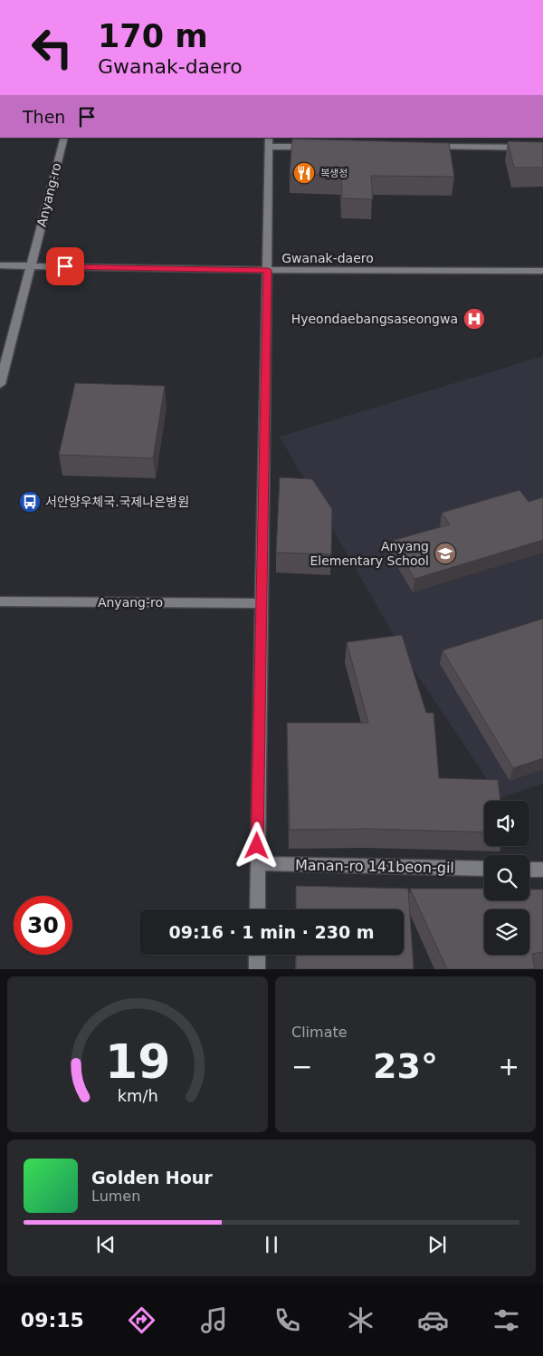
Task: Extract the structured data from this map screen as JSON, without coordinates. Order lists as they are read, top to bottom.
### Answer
{
  "streets": {
    "street": ["Anyang-ro", "Gwanak-daero", "Manan-ro 141beon-gil"]
  },
  "crossings": [
    ["Anyang-ro", "Gwanak-daero"]
  ],
  "places": {
    "restaurant": ["복생정"],
    "hospital": ["Hyeondaebangsaseongwa"],
    "bus stop": ["서안양우체국.국제나은병원"],
    "school or university": ["Anyang Elementary School"]
  },
  "page": {
    "turn": ["170 m", "Gwanak-daero"],
    "then": "Then",
    "limit": "30",
    "trip": "09:16 · 1 min · 230 m",
    "tile": "Climate",
    "heat": ["−", "23°", "+"],
    "song": ["Golden Hour", "Lumen"],
    "tabs": "09:15",
    "gauge": ["19", "km/h"]
  }
}
